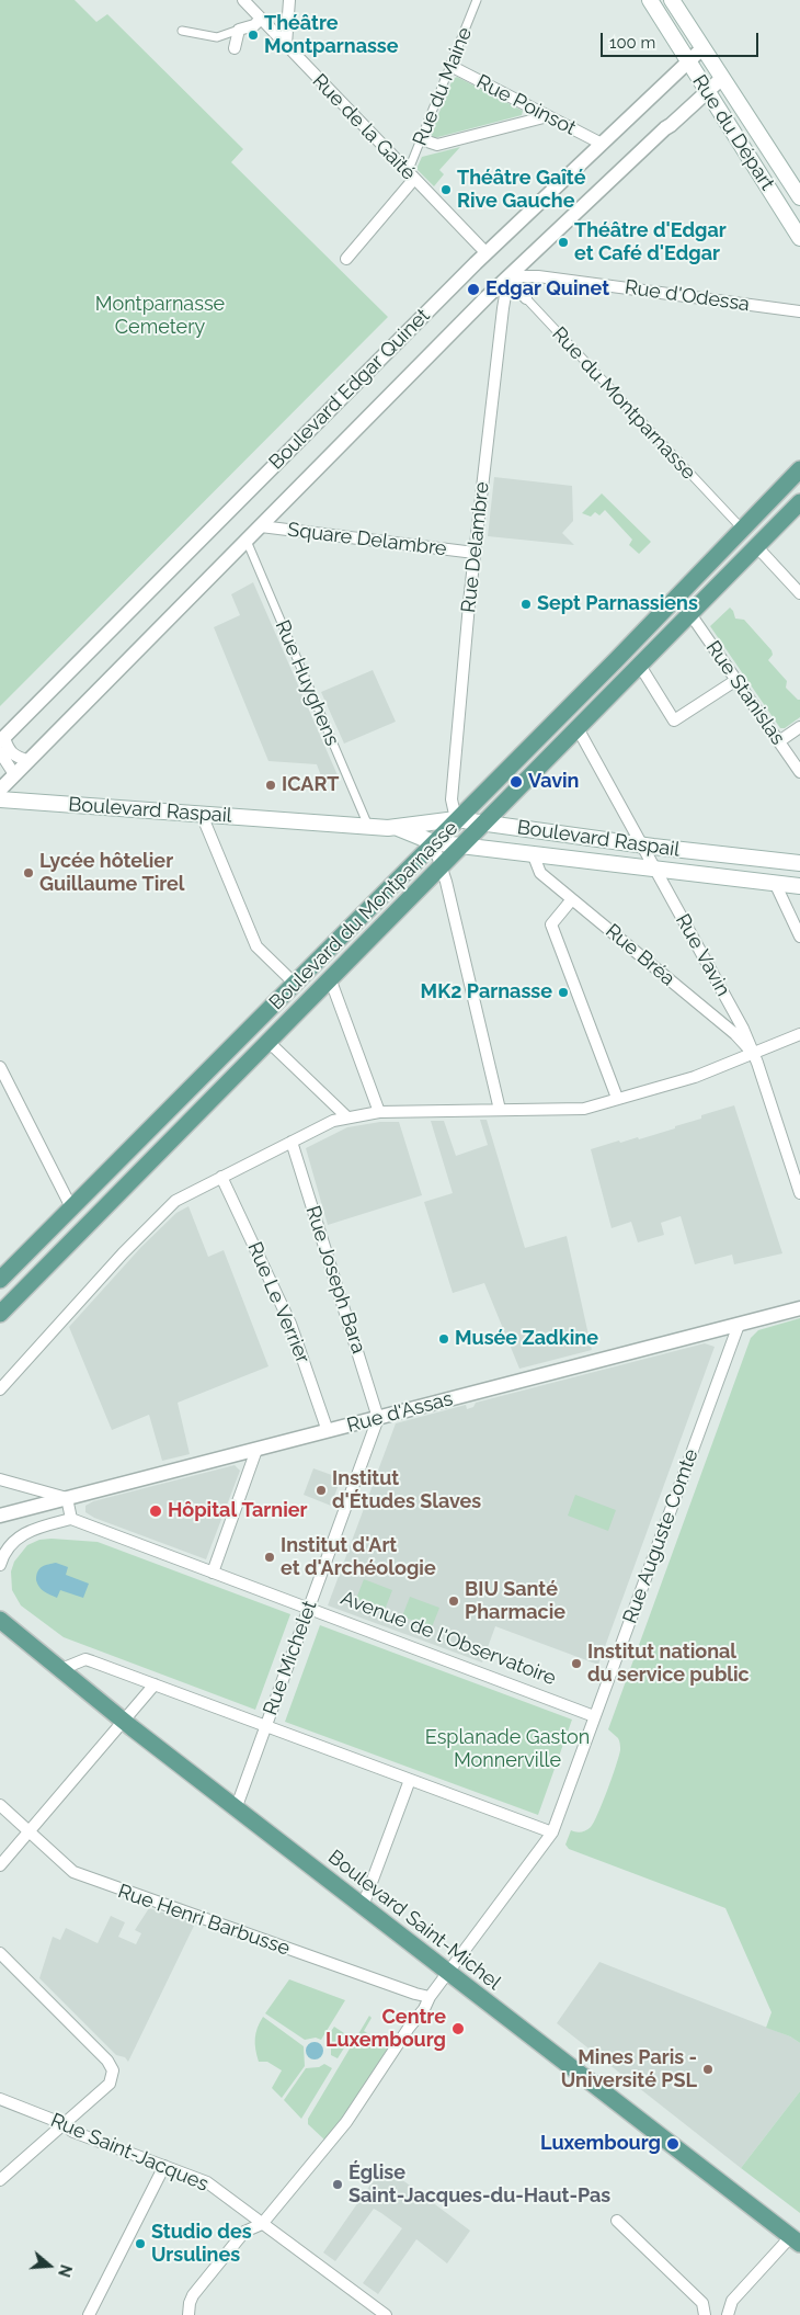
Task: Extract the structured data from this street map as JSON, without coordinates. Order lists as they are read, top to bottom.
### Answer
{
  "streets": {
    "main road": [
      "Rue du Départ",
      "Boulevard Raspail",
      "Boulevard du Montparnasse",
      "Boulevard Saint-Michel"
    ],
    "street": [
      "Rue du Maine",
      "Rue Poinsot",
      "Rue de la Gaîté",
      "Rue d'Odessa",
      "Boulevard Edgar Quinet",
      "Rue du Montparnasse",
      "Square Delambre",
      "Rue Delambre",
      "Rue Huyghens",
      "Rue Stanislas",
      "Rue Bréa",
      "Rue Vavin",
      "Rue Joseph Bara",
      "Rue Le Verrier",
      "Rue d'Assas",
      "Rue Auguste Comte",
      "Avenue de l'Observatoire",
      "Rue Michelet",
      "Rue Henri Barbusse",
      "Rue Saint-Jacques"
    ]
  },
  "crossings": [
    ["Rue du Maine", "Rue Poinsot"],
    ["Rue du Maine", "Rue de la Gaîté"],
    ["Rue Poinsot", "Boulevard Edgar Quinet"],
    ["Rue de la Gaîté", "Boulevard Edgar Quinet"],
    ["Rue du Départ", "Boulevard Edgar Quinet"],
    ["Rue d'Odessa", "Boulevard Edgar Quinet"],
    ["Rue d'Odessa", "Rue du Montparnasse"],
    ["Rue d'Odessa", "Rue Delambre"],
    ["Boulevard Edgar Quinet", "Rue du Montparnasse"],
    ["Boulevard Edgar Quinet", "Square Delambre"],
    ["Boulevard Edgar Quinet", "Rue Delambre"],
    ["Boulevard Edgar Quinet", "Rue Huyghens"],
    ["Rue du Montparnasse", "Rue Delambre"],
    ["Rue du Montparnasse", "Boulevard du Montparnasse"],
    ["Square Delambre", "Rue Delambre"],
    ["Rue Delambre", "Boulevard Raspail"],
    ["Rue Delambre", "Boulevard du Montparnasse"],
    ["Rue Huyghens", "Boulevard Raspail"],
    ["Rue Stanislas", "Boulevard du Montparnasse"],
    ["Boulevard Raspail", "Boulevard du Montparnasse"],
    ["Boulevard Raspail", "Rue Bréa"],
    ["Boulevard Raspail", "Rue Vavin"],
    ["Boulevard du Montparnasse", "Rue Vavin"],
    ["Rue Bréa", "Rue Vavin"],
    ["Rue Joseph Bara", "Rue d'Assas"],
    ["Rue Joseph Bara", "Rue Michelet"],
    ["Rue Le Verrier", "Rue d'Assas"],
    ["Rue d'Assas", "Rue Auguste Comte"],
    ["Rue d'Assas", "Rue Michelet"],
    ["Rue Auguste Comte", "Avenue de l'Observatoire"],
    ["Rue Auguste Comte", "Rue Henri Barbusse"],
    ["Rue Auguste Comte", "Boulevard Saint-Michel"],
    ["Rue Auguste Comte", "Rue Saint-Jacques"],
    ["Avenue de l'Observatoire", "Rue Michelet"],
    ["Rue Michelet", "Boulevard Saint-Michel"]
  ],
  "parks": ["Montparnasse Cemetery", "Esplanade Gaston Monnerville"],
  "places": [
    "Théâtre Montparnasse",
    "Théâtre Gaîté Rive Gauche",
    "Théâtre d'Edgar et Café d'Edgar",
    "Edgar Quinet",
    "Sept Parnassiens",
    "Vavin",
    "ICART",
    "Lycée hôtelier Guillaume Tirel",
    "MK2 Parnasse",
    "Musée Zadkine",
    "Institut d'Études Slaves",
    "Hôpital Tarnier",
    "Institut d'Art et d'Archéologie",
    "BIU Santé Pharmacie",
    "Institut national du service public",
    "Centre Luxembourg",
    "Mines Paris - Université PSL",
    "Luxembourg",
    "Église Saint-Jacques-du-Haut-Pas",
    "Studio des Ursulines"
  ],
  "scale_bar": "100 m",
  "north": "right"
}
